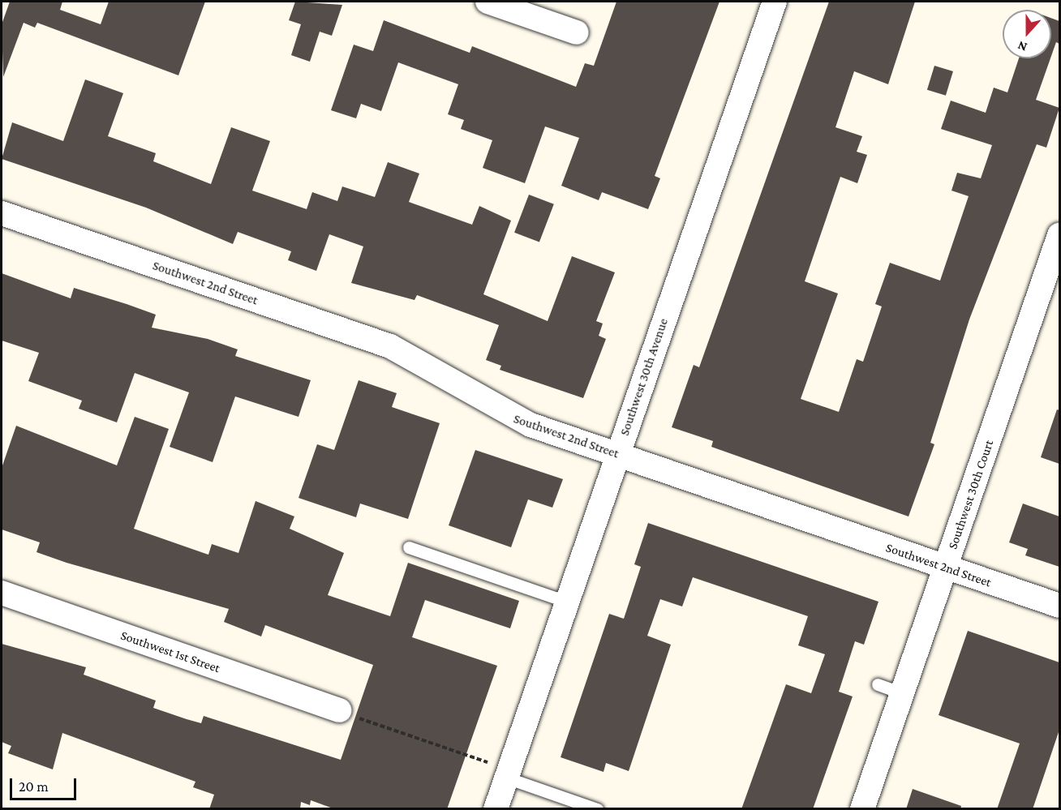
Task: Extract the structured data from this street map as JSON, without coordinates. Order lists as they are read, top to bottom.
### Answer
{
  "streets": {
    "street": [
      "Southwest 2nd Street",
      "Southwest 30th Avenue",
      "Southwest 30th Court",
      "Southwest 1st Street"
    ]
  },
  "crossings": [
    ["Southwest 2nd Street", "Southwest 30th Avenue"],
    ["Southwest 2nd Street", "Southwest 30th Court"]
  ],
  "scale_bar": "20 m",
  "north": "bottom"
}
